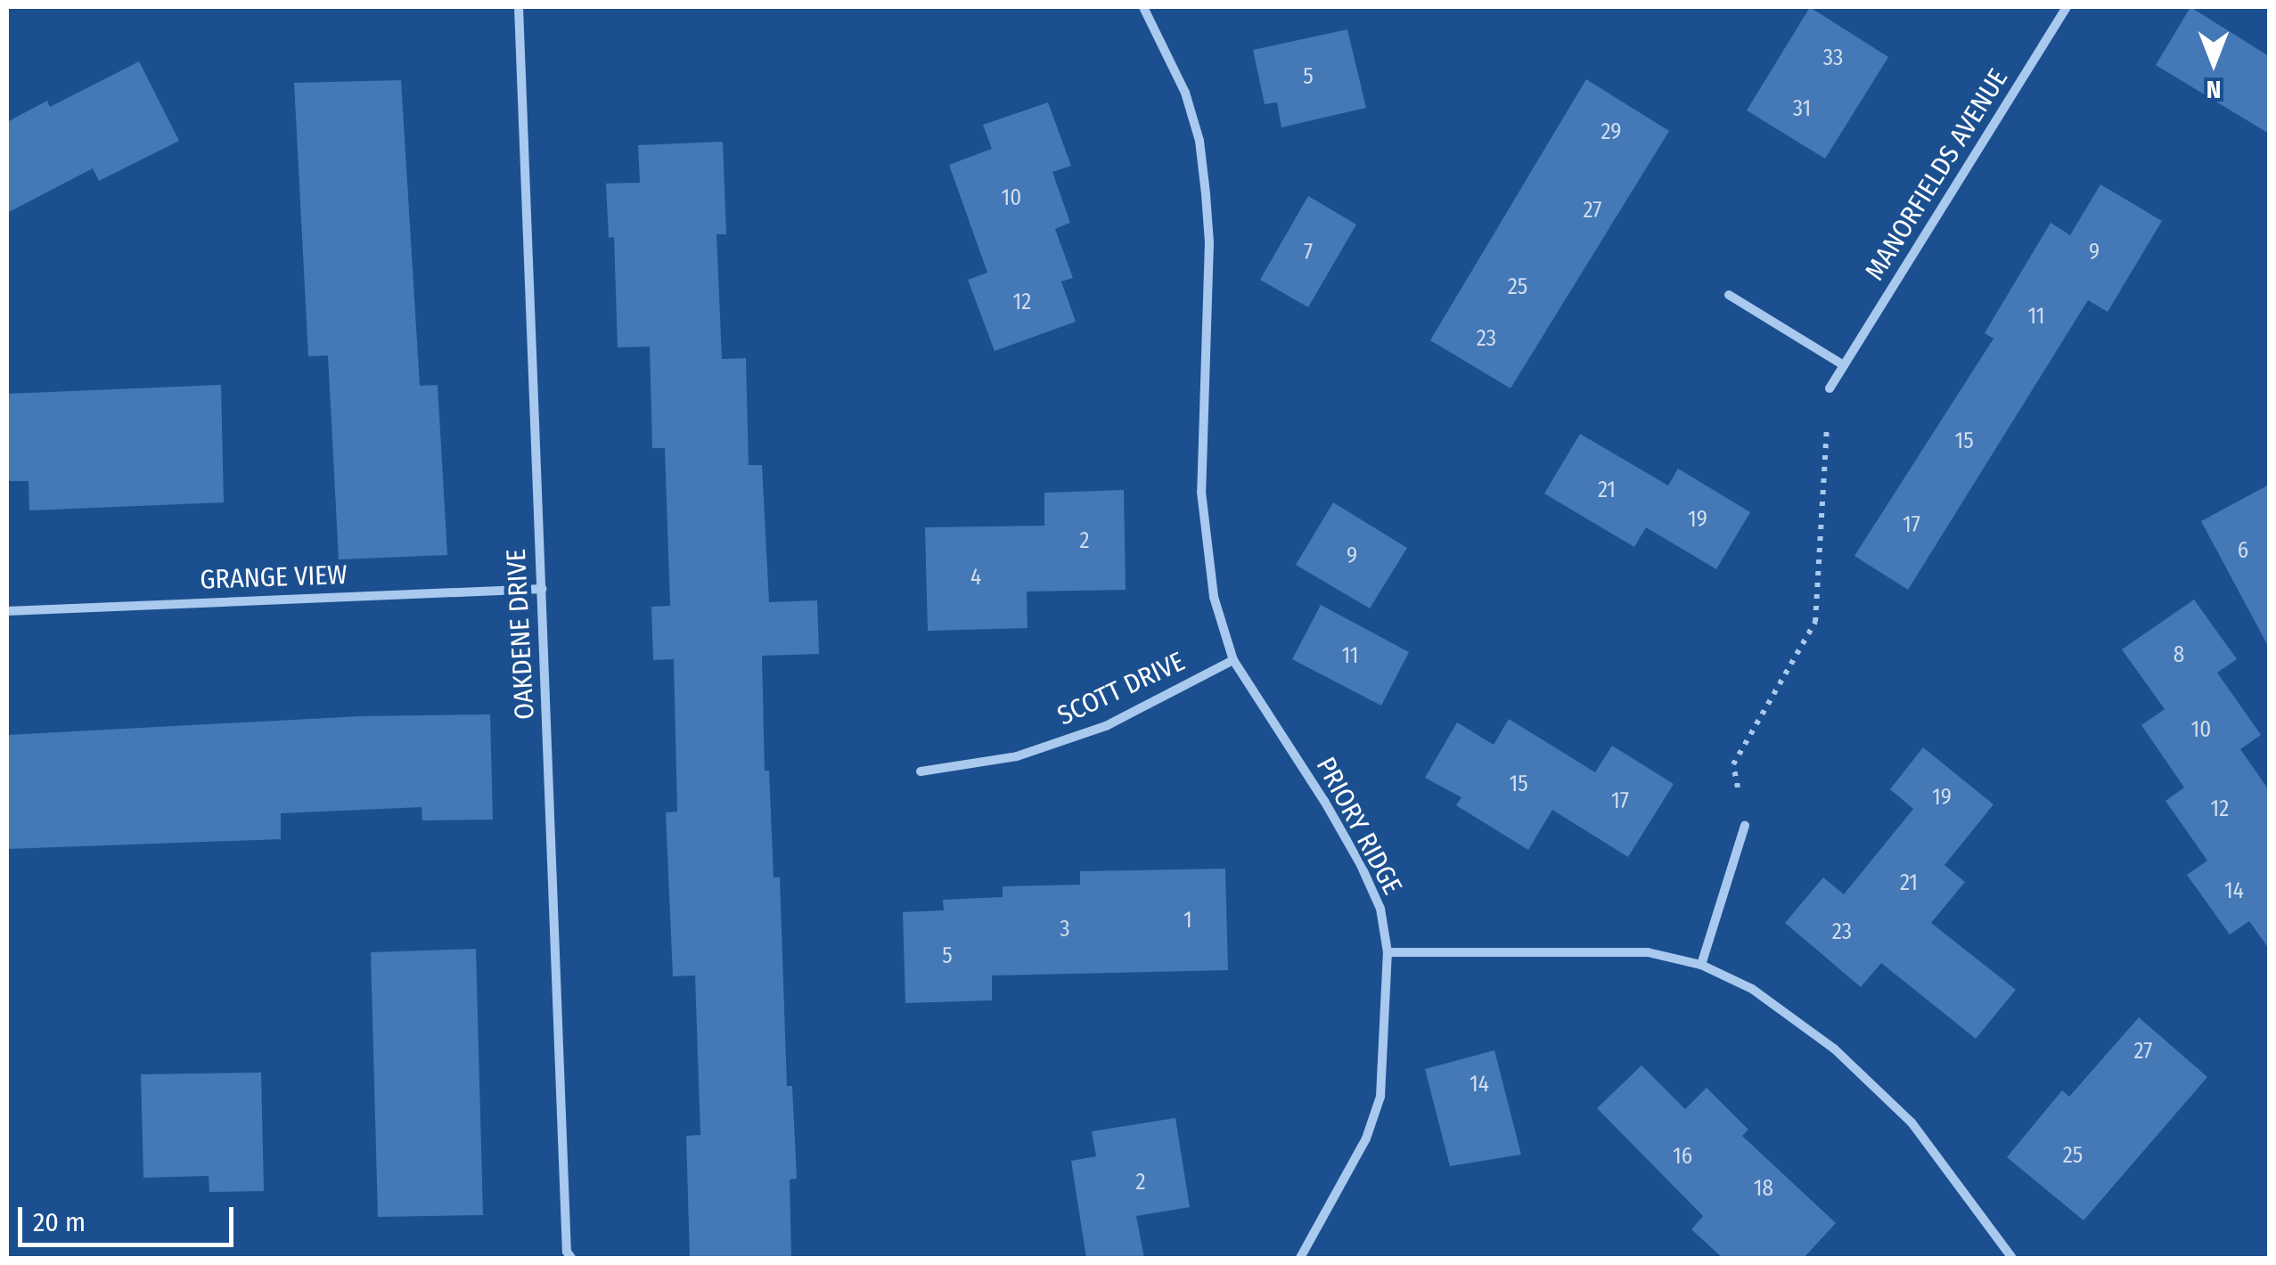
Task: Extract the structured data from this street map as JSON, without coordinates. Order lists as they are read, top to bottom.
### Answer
{
  "streets": {
    "street": [
      "MANORFIELDS AVENUE",
      "GRANGE VIEW",
      "OAKDENE DRIVE",
      "SCOTT DRIVE",
      "PRIORY RIDGE"
    ]
  },
  "crossings": [
    ["GRANGE VIEW", "OAKDENE DRIVE"],
    ["SCOTT DRIVE", "PRIORY RIDGE"]
  ],
  "house_numbers": [
    "33",
    "5",
    "31",
    "29",
    "10",
    "27",
    "7",
    "9",
    "25",
    "12",
    "11",
    "23",
    "15",
    "21",
    "19",
    "17",
    "2",
    "6",
    "9",
    "4",
    "8",
    "11",
    "10",
    "15",
    "19",
    "17",
    "12",
    "21",
    "14",
    "1",
    "3",
    "23",
    "5",
    "27",
    "14",
    "25",
    "16",
    "2",
    "18"
  ],
  "scale_bar": "20 m",
  "north": "bottom"
}
